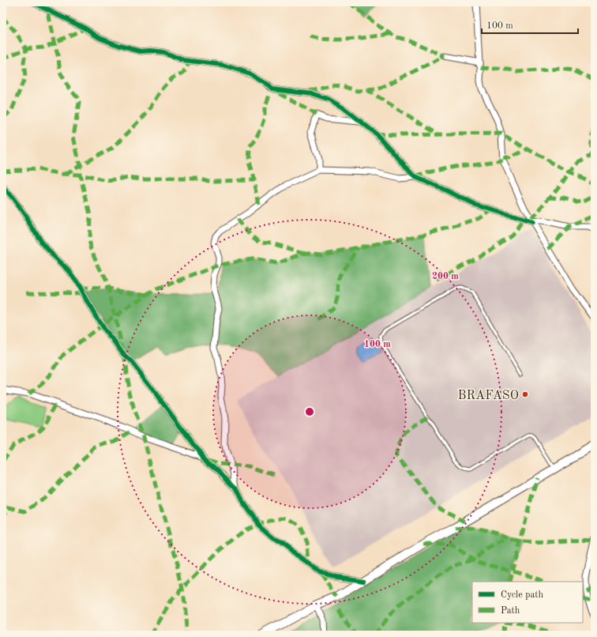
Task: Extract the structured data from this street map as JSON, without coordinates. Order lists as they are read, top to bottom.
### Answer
{
  "places": ["BRAFASO"],
  "legend": ["Cycle path", "Path"],
  "scale_bar": "100 m",
  "rings": ["200 m", "100 m"]
}
